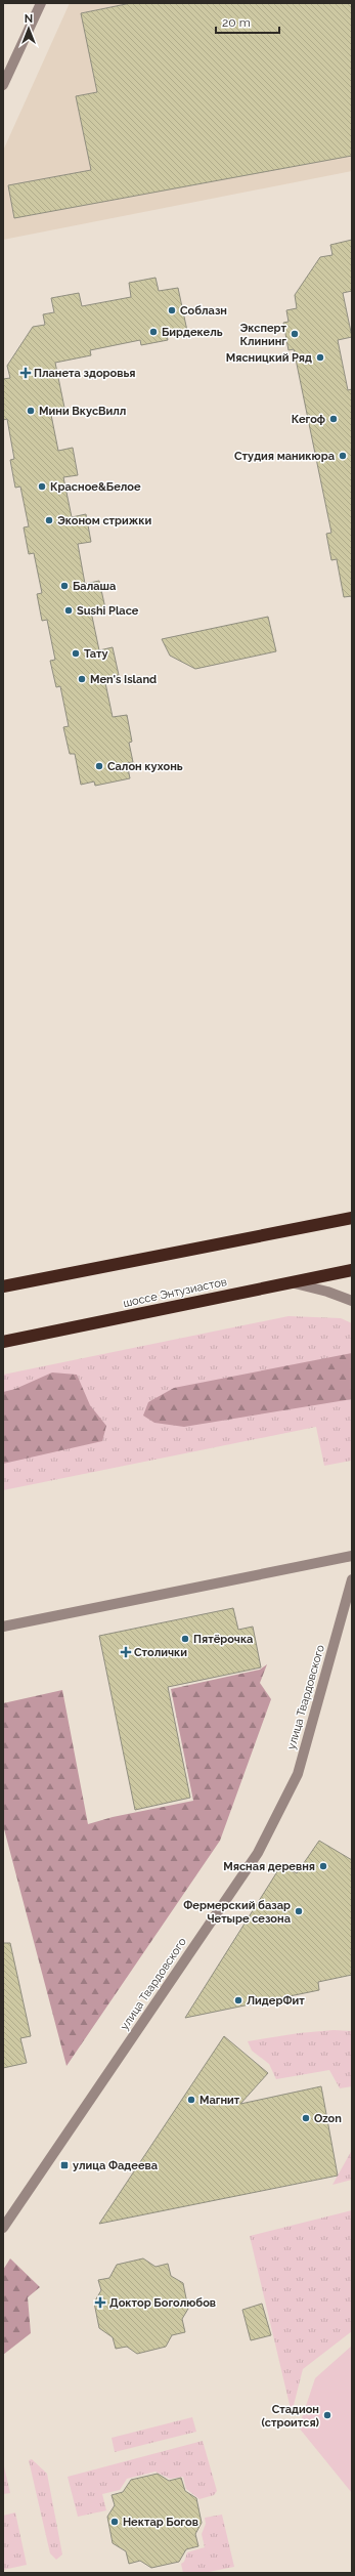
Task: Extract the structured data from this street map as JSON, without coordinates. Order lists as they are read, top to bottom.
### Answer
{
  "streets": {
    "highway": ["шоссе Энтузиастов"],
    "street": ["улица Твардовского"]
  },
  "places": {
    "other": [
      "Соблазн",
      "Бирдекель",
      "Эксперт Клининг",
      "Мясницкий Ряд",
      "Мини ВкусВилл",
      "Кегоф",
      "Студия маникюра",
      "Красное&Белое",
      "Эконом стрижки",
      "Балаша",
      "Sushi Place",
      "Тату",
      "Men's Island",
      "Салон кухонь",
      "Пятёрочка",
      "Мясная деревня",
      "Фермерский базар Четыре сезона",
      "ЛидерФит",
      "Магнит",
      "Ozon",
      "Стадион (строится)",
      "Нектар Богов"
    ],
    "health": ["Планета здоровья", "Столички", "Доктор Боголюбов"],
    "transit": ["улица Фадеева"]
  },
  "scale_bar": "20 m",
  "north": "top"
}
